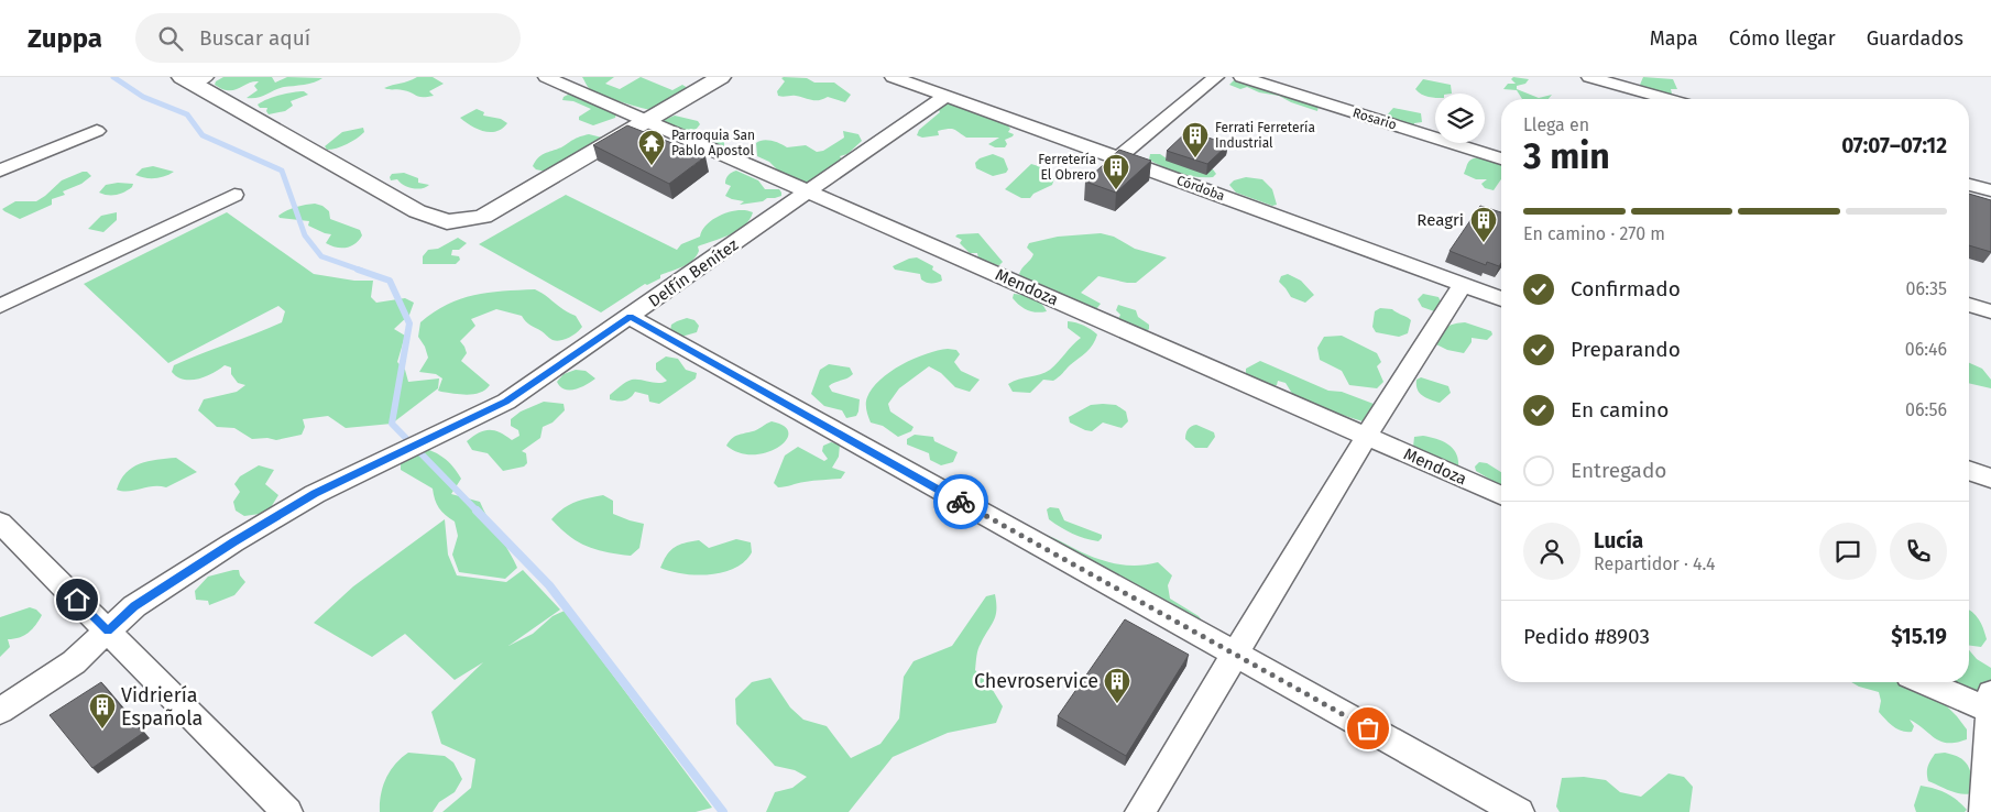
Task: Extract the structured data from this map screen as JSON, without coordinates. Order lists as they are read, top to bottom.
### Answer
{
  "streets": {
    "street": [
      "Rosario",
      "Córdoba",
      "Delfín Benítez",
      "Mendoza"
    ]
  },
  "crossings": [
    ["Córdoba", "Delfín Benítez"],
    ["Delfín Benítez", "Mendoza"]
  ],
  "places": {
    "building": [
      "Ferrati Ferretería Industrial",
      "Ferretería El Obrero",
      "Reagri",
      "Chevroservice",
      "Vidriería Española"
    ],
    "temple": ["Parroquia San Pablo Apostol"]
  },
  "page": {
    "header": "Zuppa",
    "search": "Buscar aquí",
    "nav": ["Mapa", "Cómo llegar", "Guardados"],
    "heading": ["3 min", "Llega en", "07:07–07:12"],
    "panel": [
      "Lucía",
      "Repartidor · 4.4",
      "Pedido #8903",
      "$15.19"
    ],
    "bar": "En camino · 270 m",
    "list": [
      ["Confirmado", "06:35"],
      ["Preparando", "06:46"],
      ["En camino", "06:56"],
      "Entregado"
    ]
  }
}
